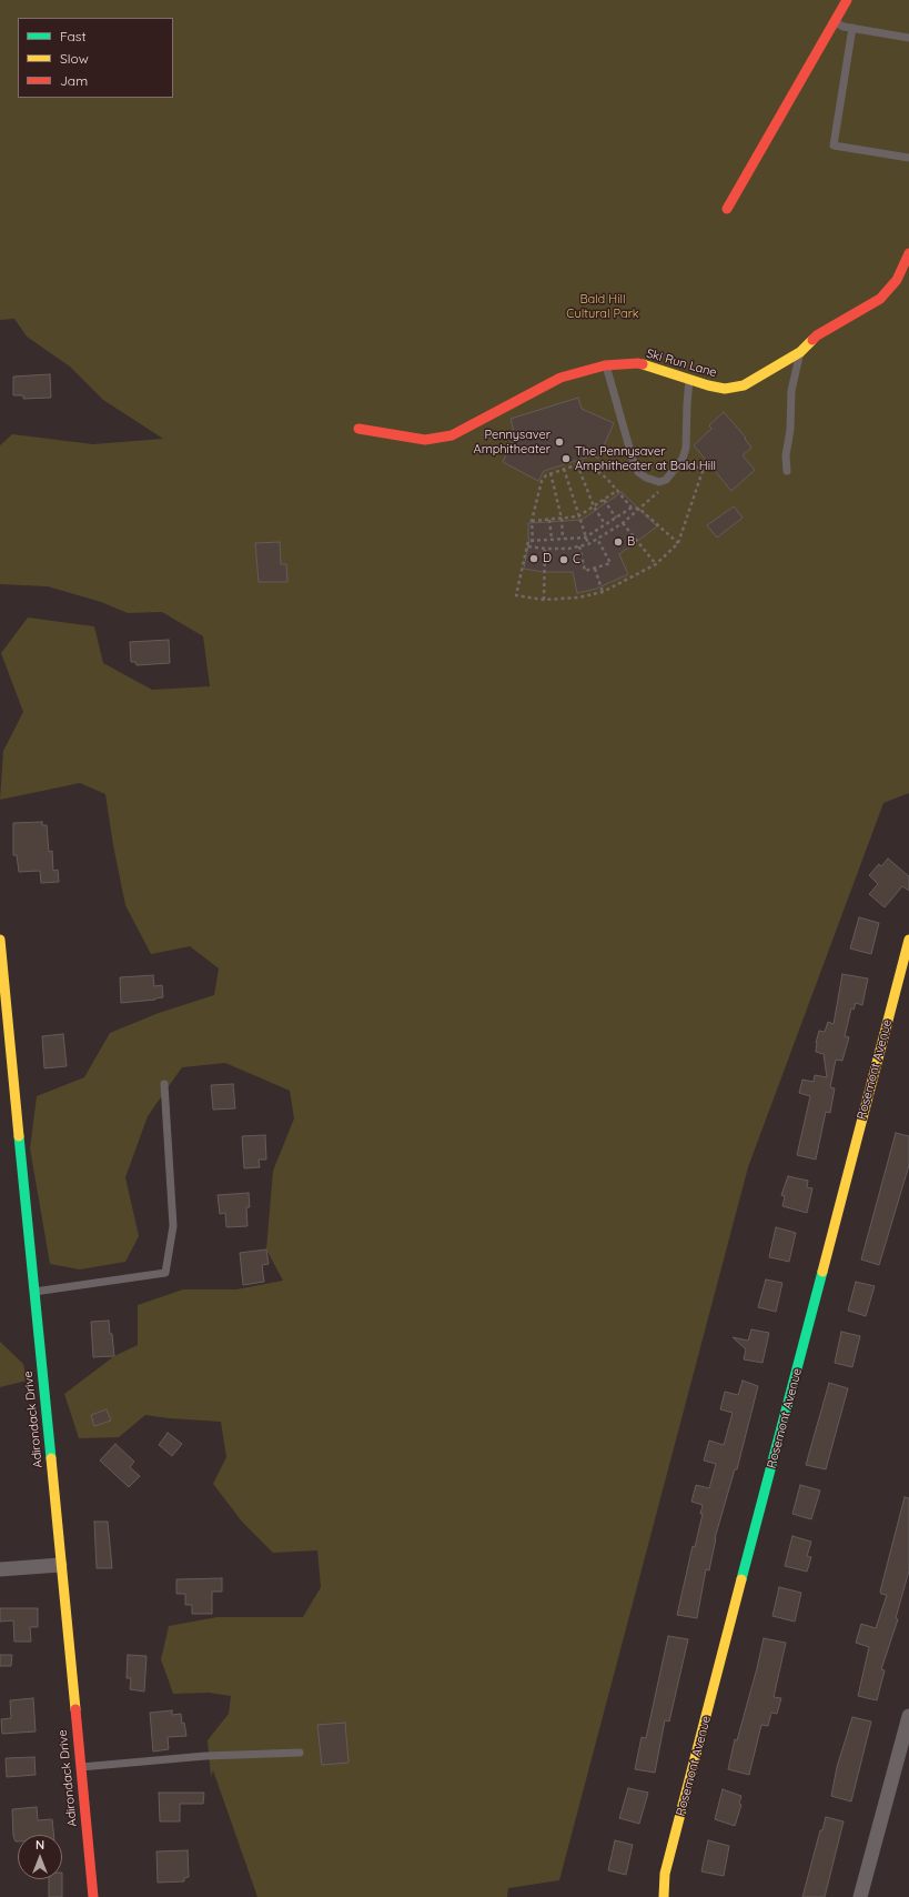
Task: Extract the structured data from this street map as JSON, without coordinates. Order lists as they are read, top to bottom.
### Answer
{
  "streets": {
    "street": ["Ski Run Lane", "Rosemont Avenue", "Adirondack Drive"]
  },
  "parks": ["Bald Hill Cultural Park"],
  "places": [
    "Pennysaver Amphitheater",
    "The Pennysaver Amphitheater at Bald Hill",
    "B",
    "D",
    "C"
  ],
  "legend": ["Fast", "Slow", "Jam"],
  "north": "top"
}
